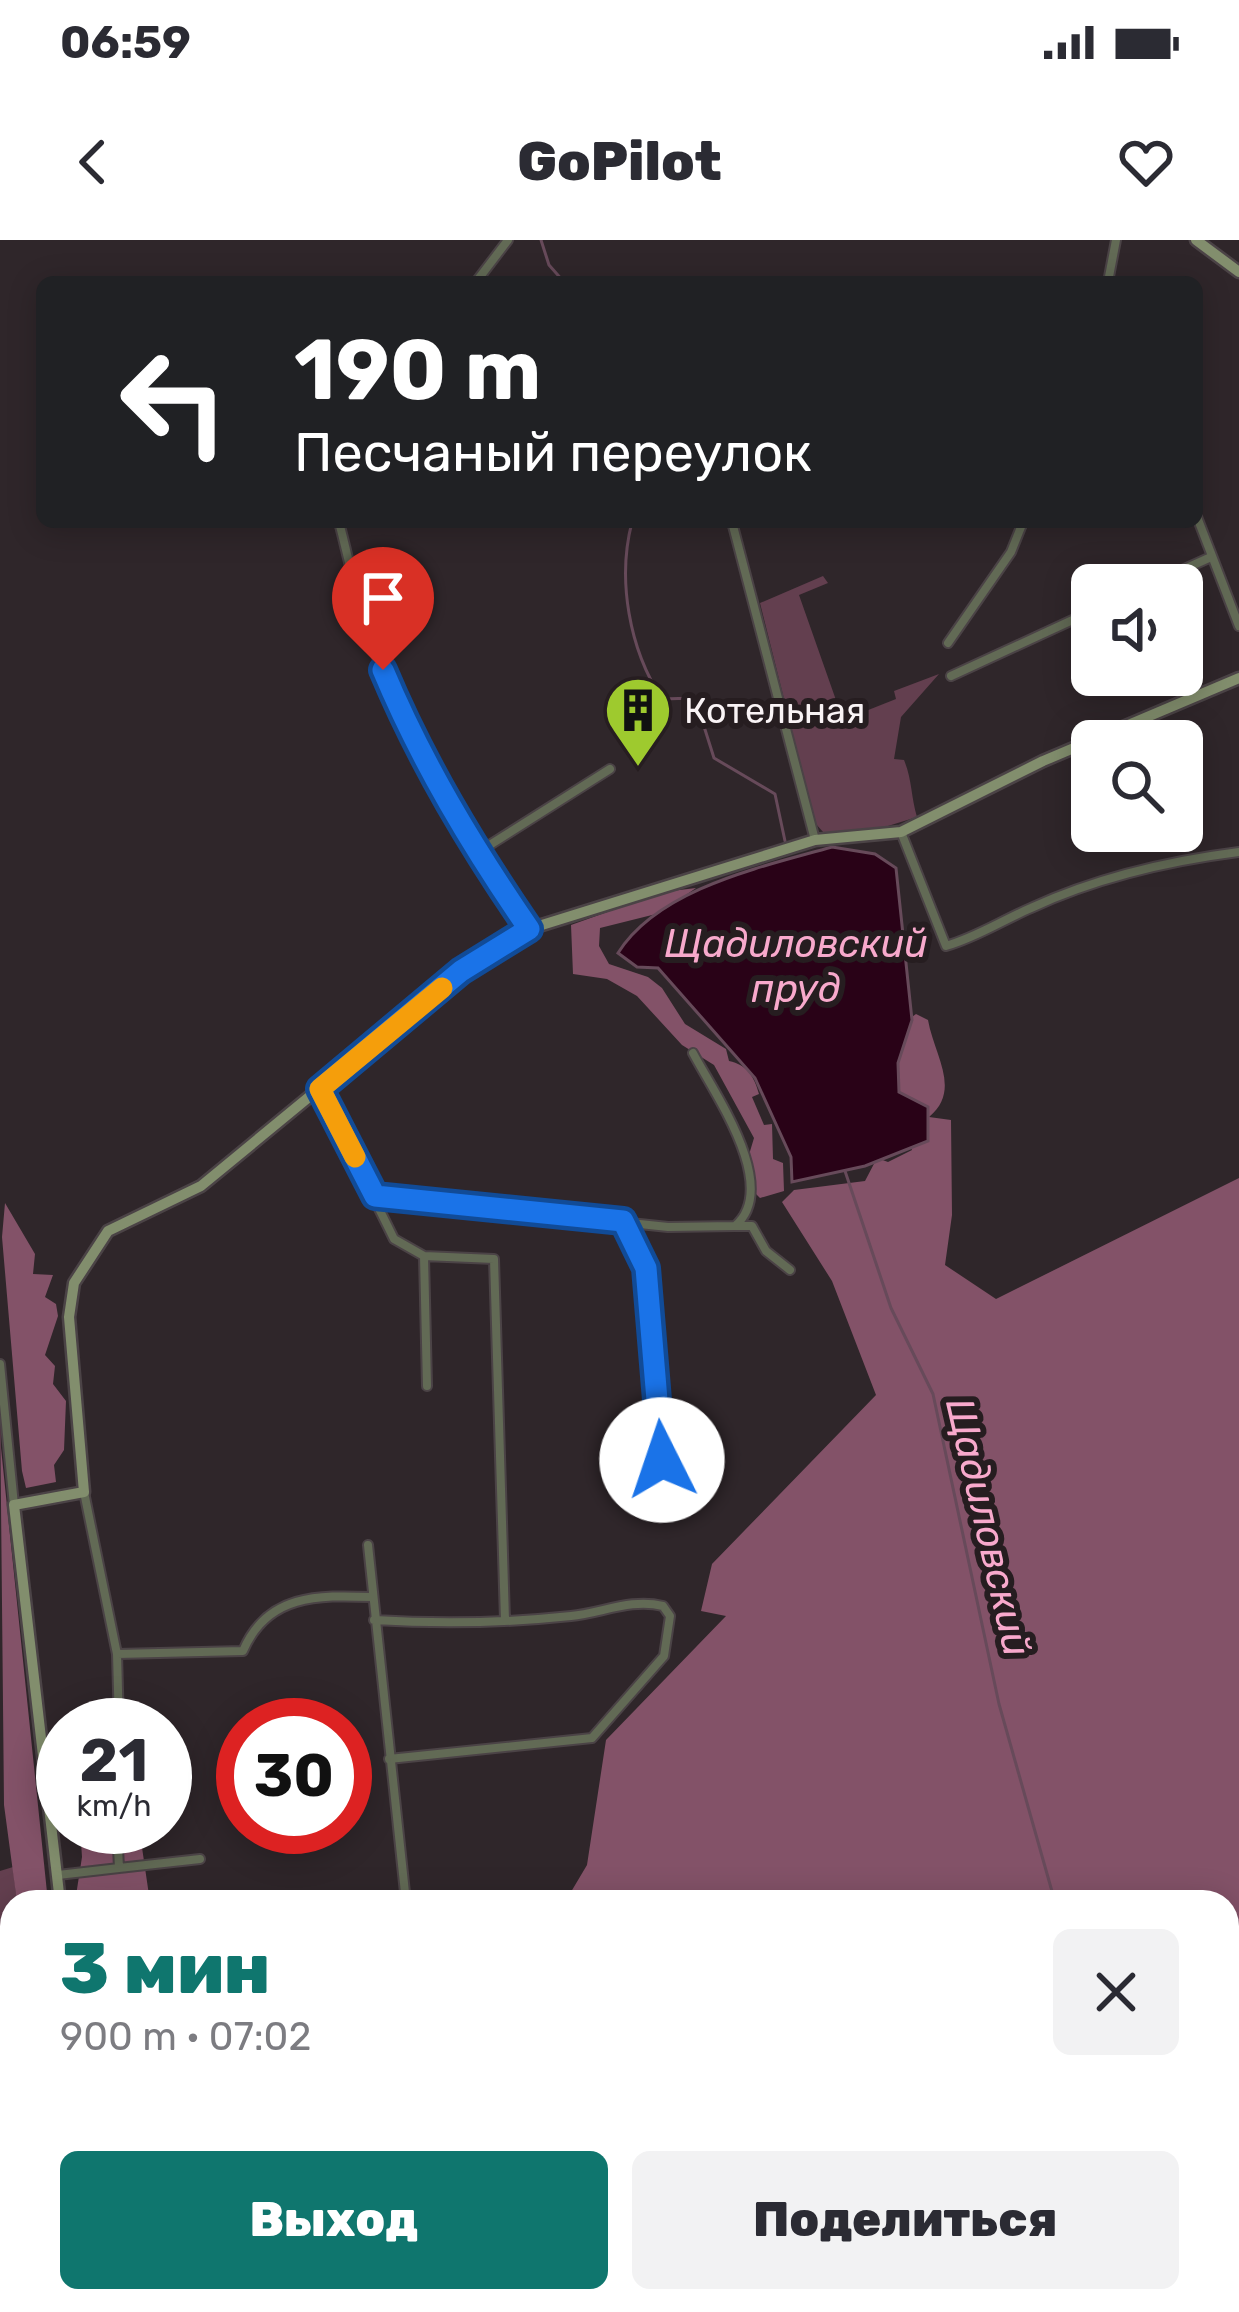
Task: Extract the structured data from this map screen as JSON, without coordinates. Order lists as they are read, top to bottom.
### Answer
{
  "water": ["Щадиловский пруд", "Щадиловский"],
  "places": {
    "building": ["Котельная"]
  },
  "page": {
    "status": "06:59",
    "header": "GoPilot",
    "turn": ["190 m", "Песчаный переулок"],
    "speed": "21 km/h",
    "limit": "30",
    "heading": ["3 мин", "900 m · 07:02"],
    "buttons": ["Выход", "Поделиться"]
  }
}
